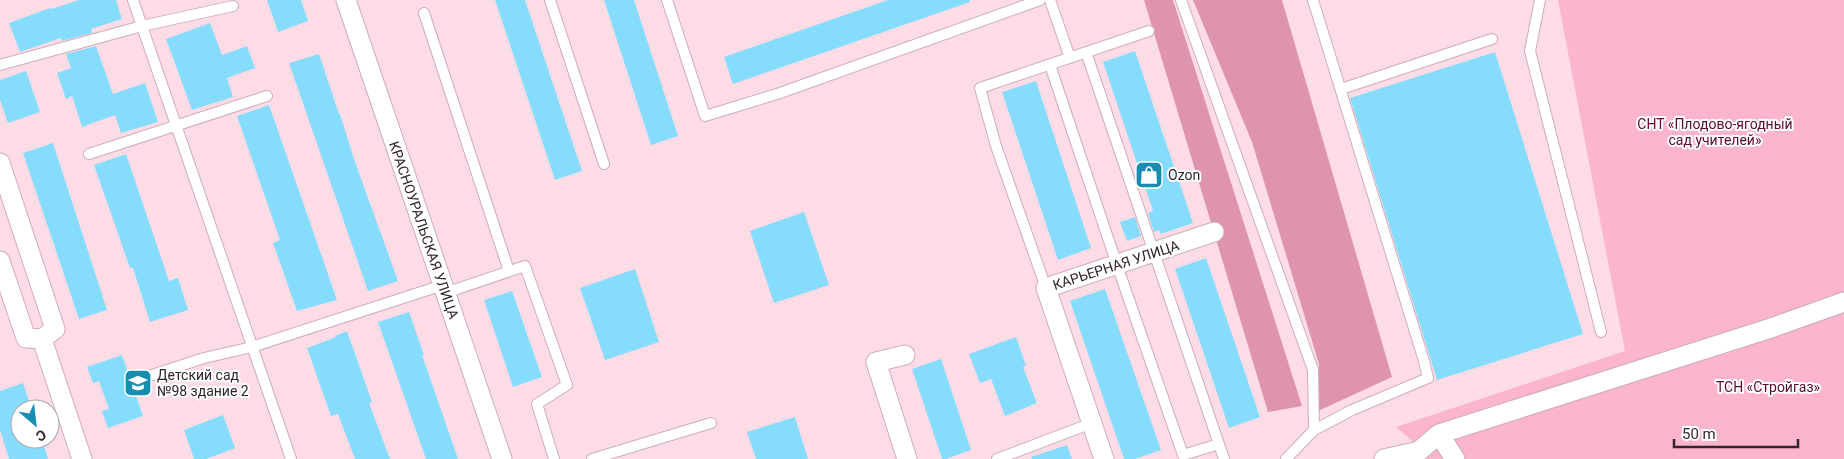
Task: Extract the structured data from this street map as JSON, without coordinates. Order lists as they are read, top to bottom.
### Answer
{
  "streets": {
    "street": ["КРАСНОУРАЛЬСКАЯ УЛИЦА", "КАРЬЕРНАЯ УЛИЦА"]
  },
  "parks": ["СНТ «Плодово-ягодный сад учителей»", "ТСН «Стройгаз»"],
  "places": {
    "shop": ["Ozon"],
    "school or university": ["Детский сад №98 здание 2"]
  },
  "scale_bar": "50 m",
  "north": "bottom right"
}
